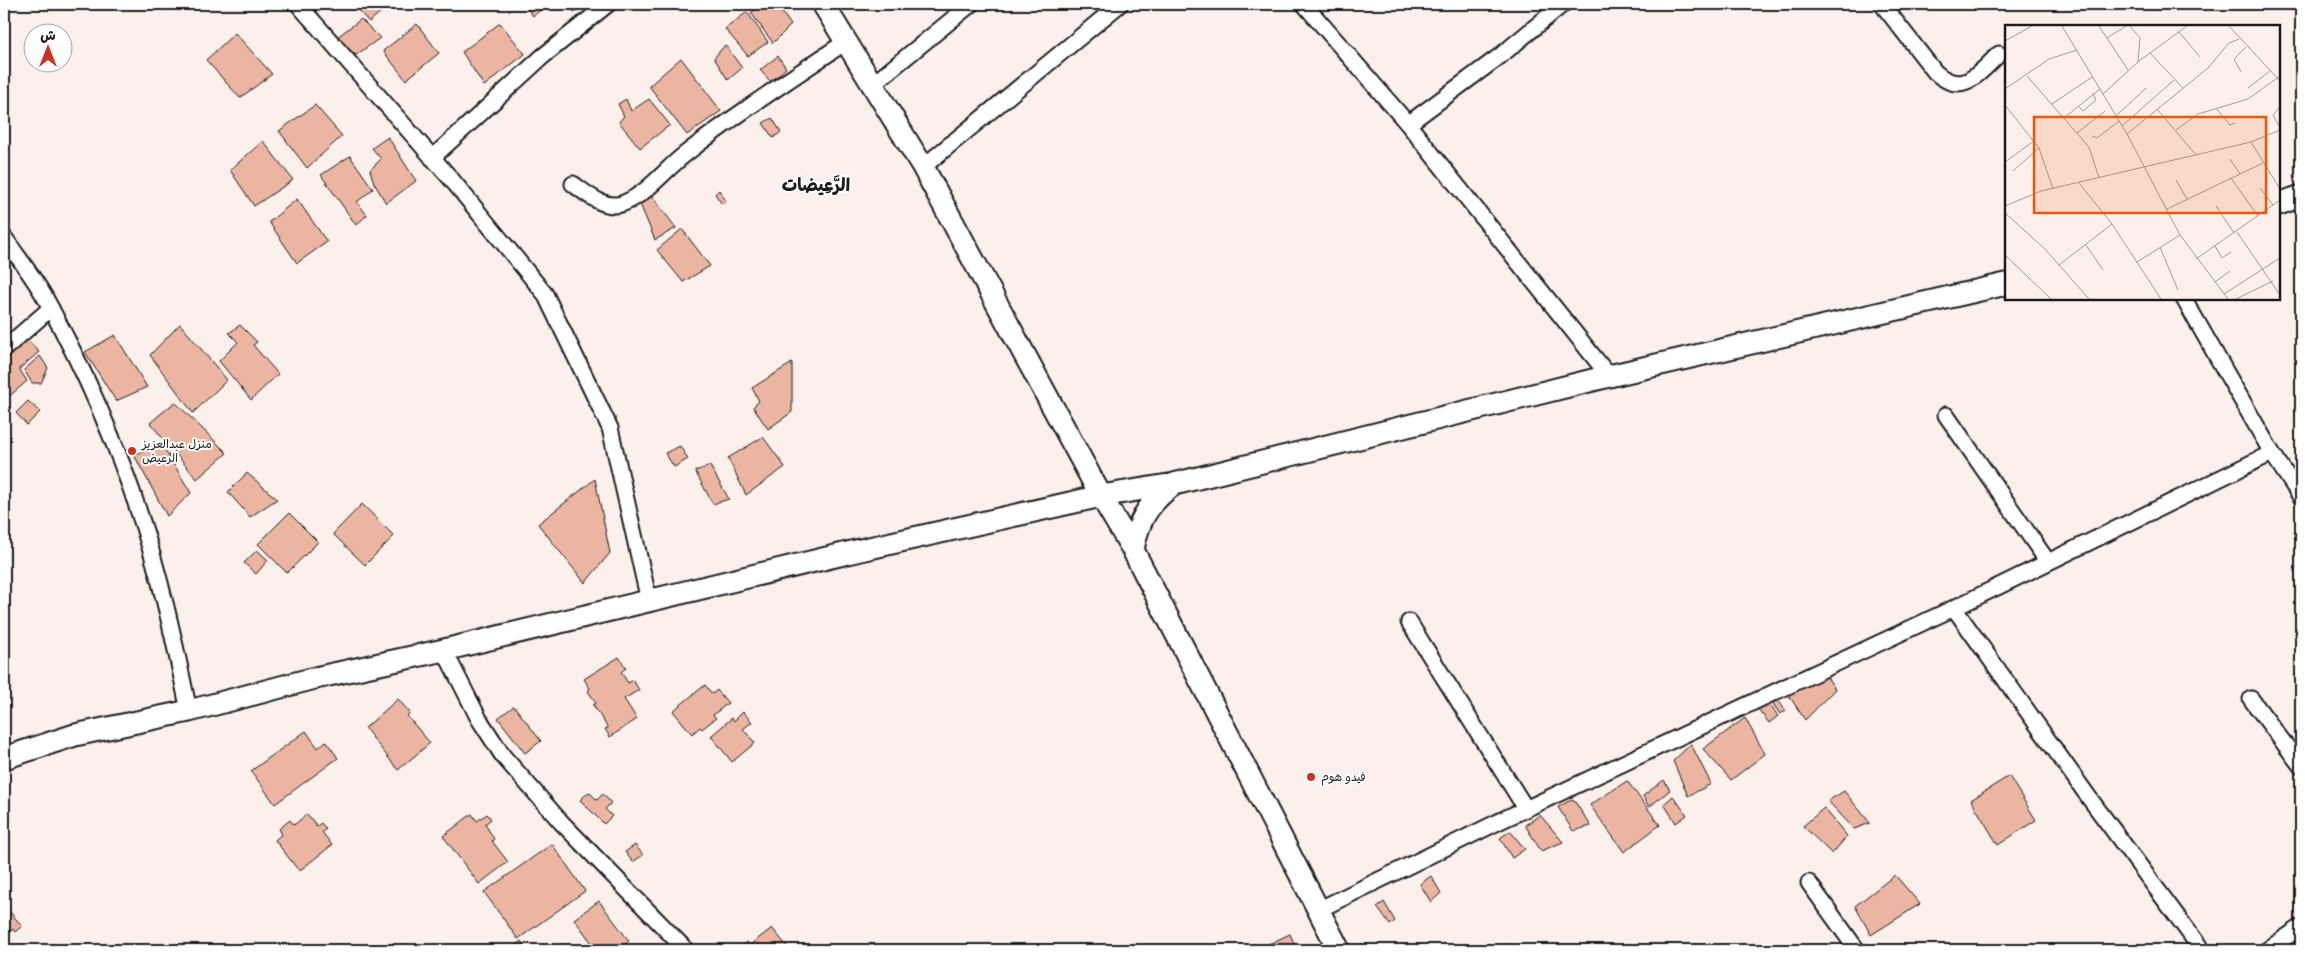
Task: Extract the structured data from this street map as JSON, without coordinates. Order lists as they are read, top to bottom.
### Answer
{
  "districts": ["الرَّعِيضات"],
  "places": ["منزل عبدالعزيز الرعيض", "فيدو هوم"],
  "north": "top"
}
